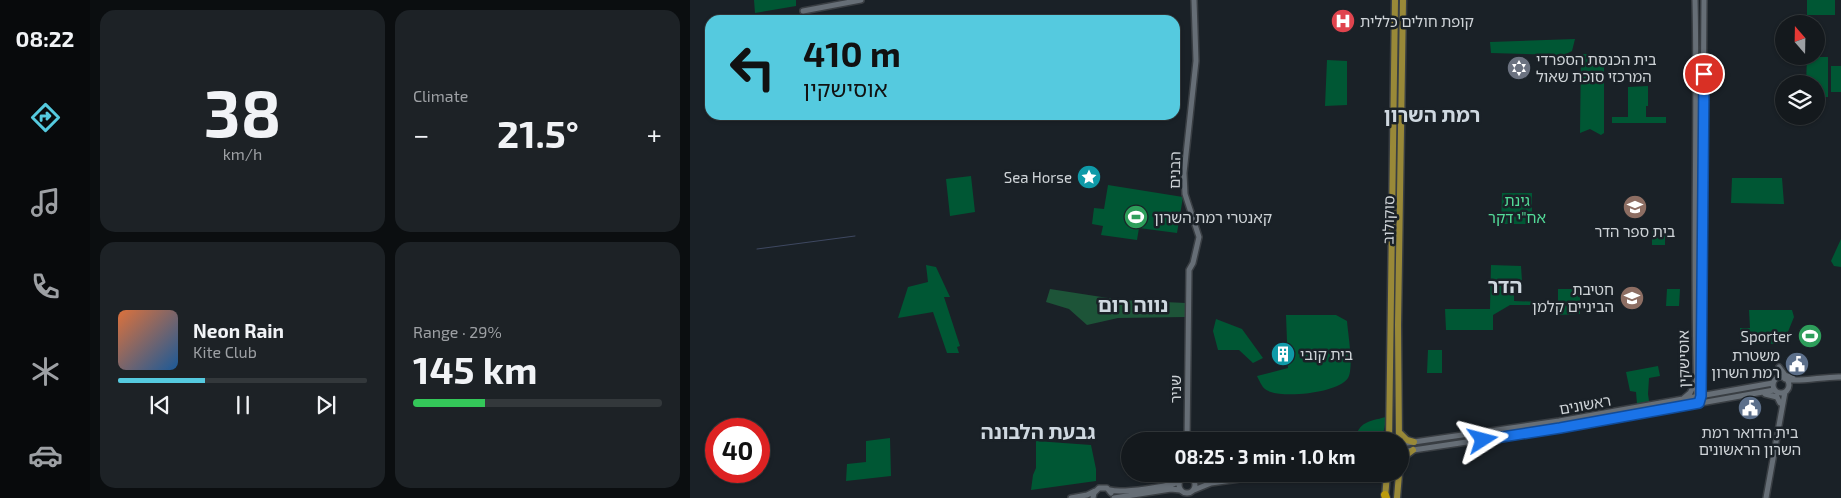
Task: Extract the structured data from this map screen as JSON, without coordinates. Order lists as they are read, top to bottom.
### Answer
{
  "streets": {
    "main road": ["סוקולוב"],
    "street": [
      "הבנים",
      "אוסישקין",
      "שניר",
      "ראשונים"
    ]
  },
  "crossings": [
    ["הבנים", "שניר"],
    ["אוסישקין", "ראשונים"]
  ],
  "districts": [
    "רמת השרון",
    "הדר",
    "נווה רום",
    "גבעת הלבונה"
  ],
  "parks": ["גינת אח\"י דקר"],
  "places": {
    "hospital": ["קופת חולים כללית"],
    "synagogue": ["בית הכנסת הספרדי המרכזי סוכת שאול"],
    "place": ["Sea Horse"],
    "school or university": ["בית ספר הדר", "חטיבת הביניים קלמן"],
    "sports": ["קאנטרי רמת השרון", "Sporter"],
    "building": ["בית קובי"],
    "public building": ["משטרת רמת השרון", "בית הדואר רמת השרון הראשונים"]
  },
  "north": "top",
  "page": {
    "tabs": "08:22",
    "tile": [
      ["38", "km/h"],
      "Climate",
      ["Range · 29%", "145 km"]
    ],
    "turn": ["410 m", "אוסישקין"],
    "heat": ["−", "21.5°", "+"],
    "song": ["Neon Rain", "Kite Club"],
    "limit": "40",
    "trip": "08:25 · 3 min · 1.0 km"
  }
}
